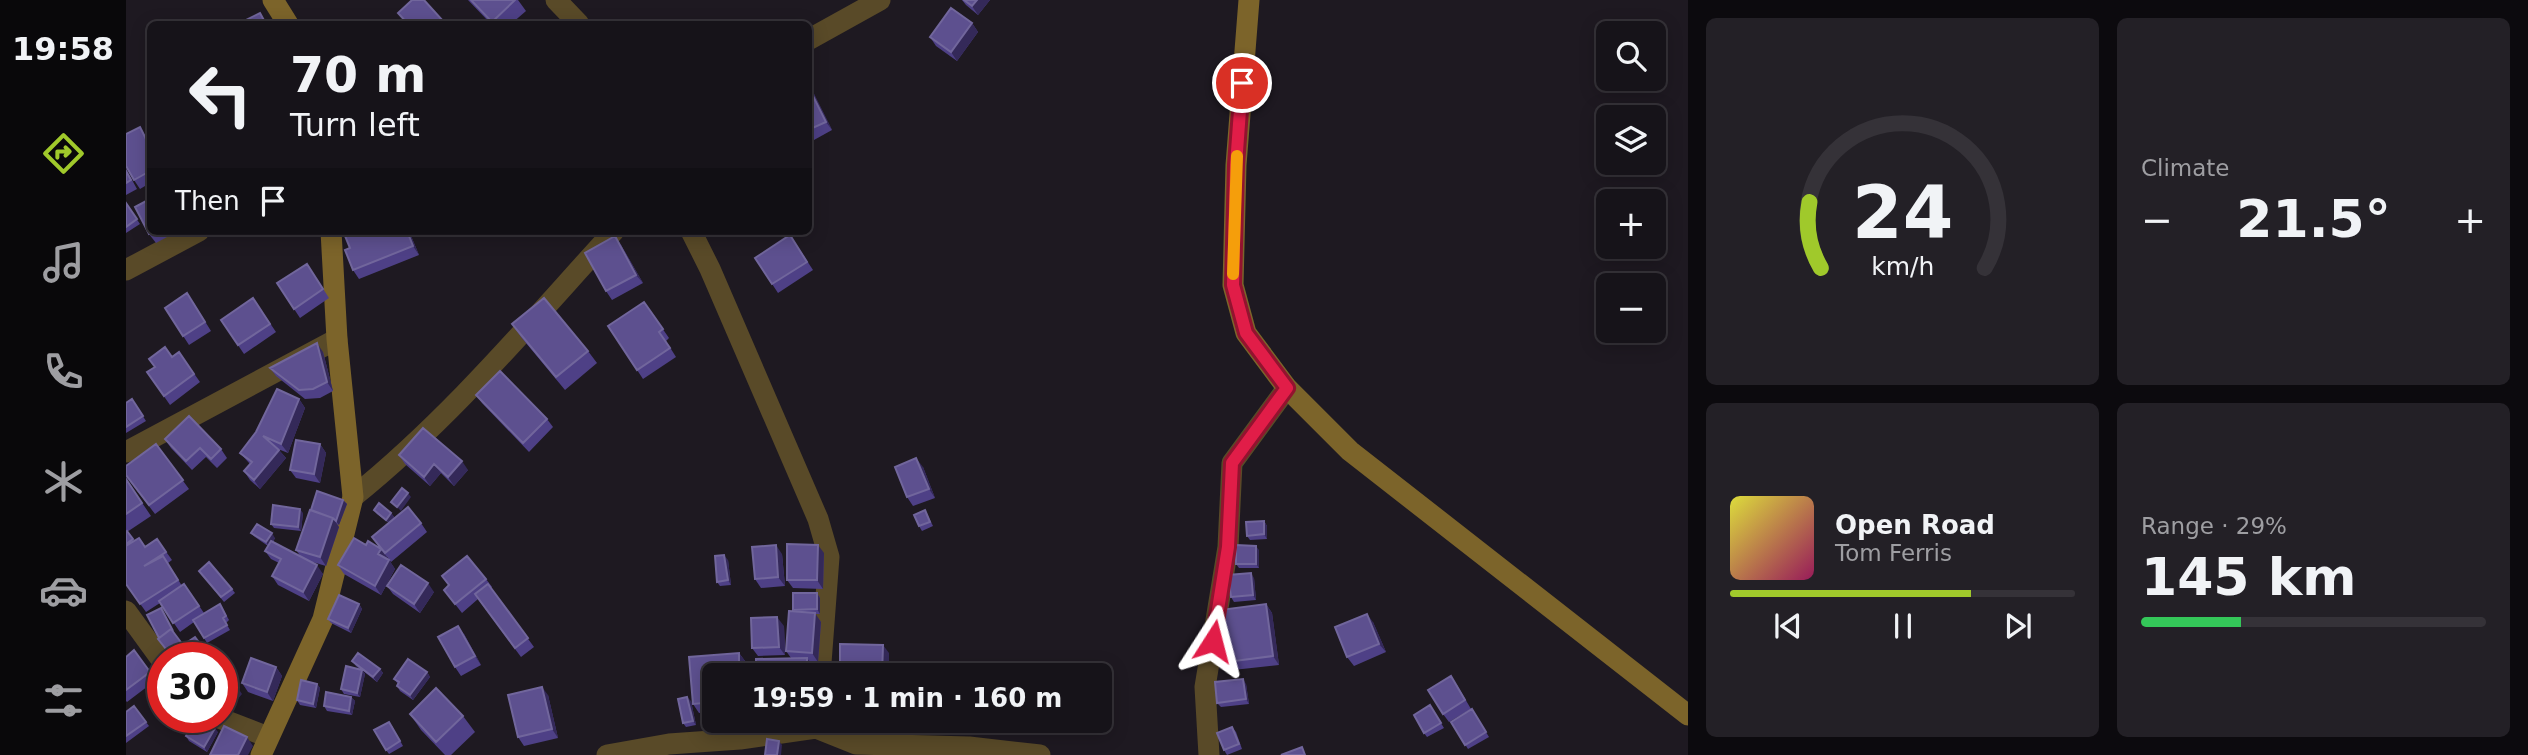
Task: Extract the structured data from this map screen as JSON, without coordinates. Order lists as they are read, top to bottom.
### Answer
{
  "page": {
    "tabs": "19:58",
    "tile": [
      "Climate",
      ["Range · 29%", "145 km"]
    ],
    "map_buttons": ["+", "−"],
    "turn": ["70 m", "Turn left"],
    "then": "Then",
    "heat": ["−", "21.5°", "+"],
    "song": ["Open Road", "Tom Ferris"],
    "limit": "30",
    "trip": "19:59 · 1 min · 160 m",
    "gauge": ["24", "km/h"]
  }
}
